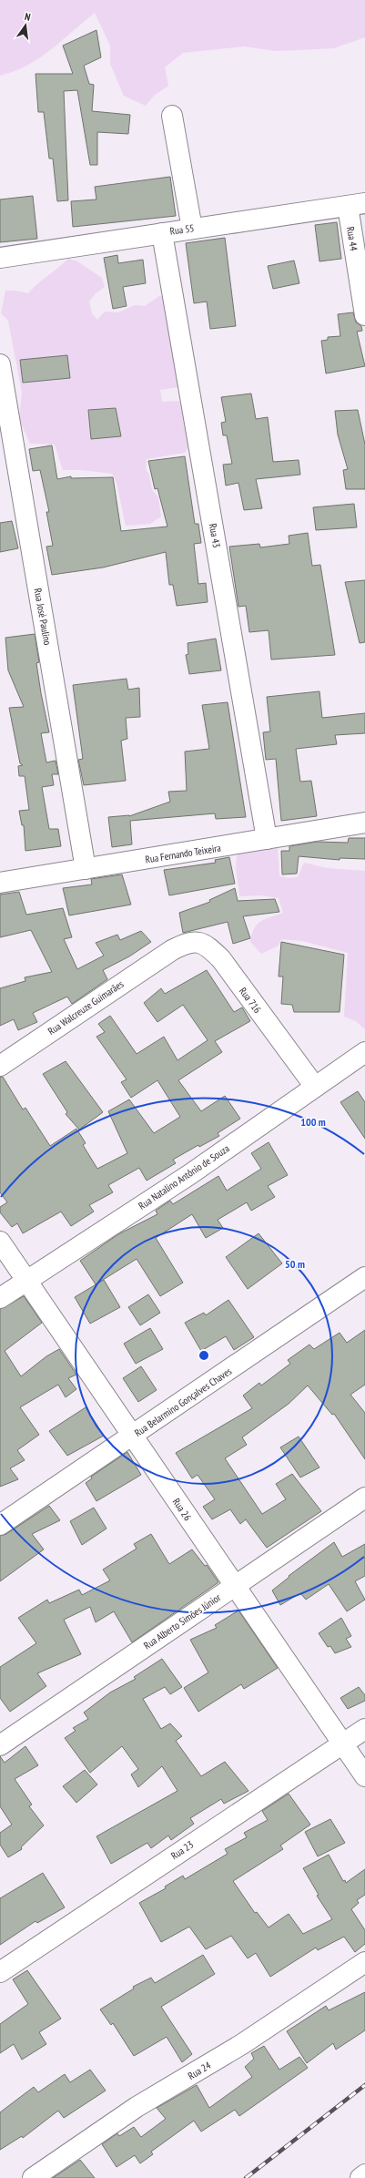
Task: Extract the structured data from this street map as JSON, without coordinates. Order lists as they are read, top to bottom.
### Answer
{
  "streets": {
    "street": [
      "Rua 55",
      "Rua 44",
      "Rua 43",
      "Rua José Paulino",
      "Rua Fernando Teixeira",
      "Rua 716",
      "Rua Walcreuze Guimarães",
      "Rua Natalino Antônio de Souza",
      "Rua Belarmino Gonçalves Chaves",
      "Rua 26",
      "Rua Alberto Simões Júnior",
      "Rua 23",
      "Rua 24"
    ]
  },
  "crossings": [
    ["Rua 55", "Rua 44"],
    ["Rua 55", "Rua 43"],
    ["Rua 43", "Rua Fernando Teixeira"],
    ["Rua José Paulino", "Rua Fernando Teixeira"],
    ["Rua 716", "Rua Walcreuze Guimarães"],
    ["Rua 716", "Rua Natalino Antônio de Souza"],
    ["Rua Natalino Antônio de Souza", "Rua 26"],
    ["Rua Belarmino Gonçalves Chaves", "Rua 26"],
    ["Rua 26", "Rua Alberto Simões Júnior"],
    ["Rua 26", "Rua 23"]
  ],
  "north": "top",
  "rings": ["100 m", "50 m"]
}
